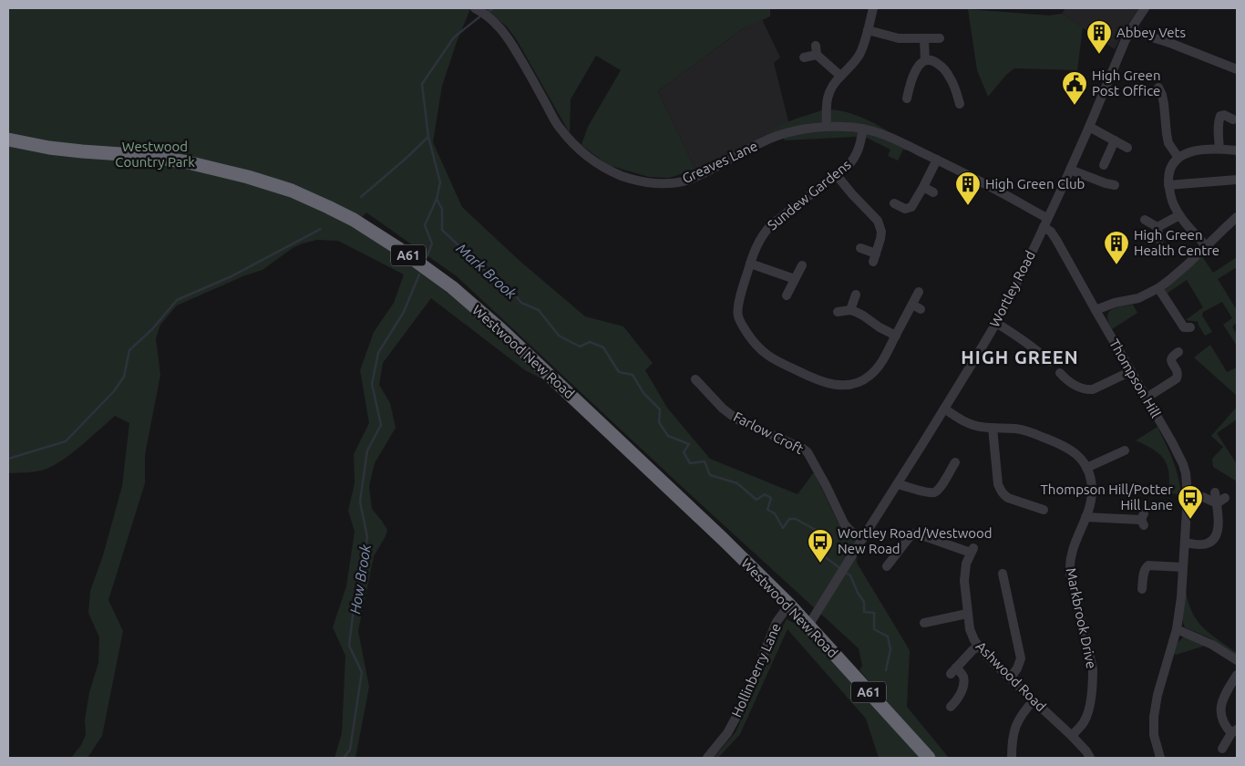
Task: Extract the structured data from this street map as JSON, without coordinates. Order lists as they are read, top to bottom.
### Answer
{
  "streets": {
    "highway": ["A61", "Westwood New Road"],
    "street": [
      "Greaves Lane",
      "Sundew Gardens",
      "Wortley Road",
      "Thompson Hill",
      "Farlow Croft",
      "Markbrook Drive",
      "Hollinberry Lane",
      "Ashwood Road"
    ]
  },
  "crossings": [
    ["Greaves Lane", "Sundew Gardens"],
    ["Greaves Lane", "Wortley Road"],
    ["Wortley Road", "Westwood New Road"],
    ["Wortley Road", "Thompson Hill"],
    ["Wortley Road", "Farlow Croft"],
    ["Wortley Road", "Markbrook Drive"],
    ["Westwood New Road", "Hollinberry Lane"],
    ["Markbrook Drive", "Ashwood Road"]
  ],
  "districts": ["HIGH GREEN"],
  "water": ["Mark Brook", "How Brook"],
  "parks": ["Westwood Country Park"],
  "places": {
    "building": ["Abbey Vets", "High Green Club", "High Green Health Centre"],
    "public building": ["High Green Post Office"],
    "bus stop": ["Thompson Hill/Potter Hill Lane", "Wortley Road/Westwood New Road"]
  }
}
